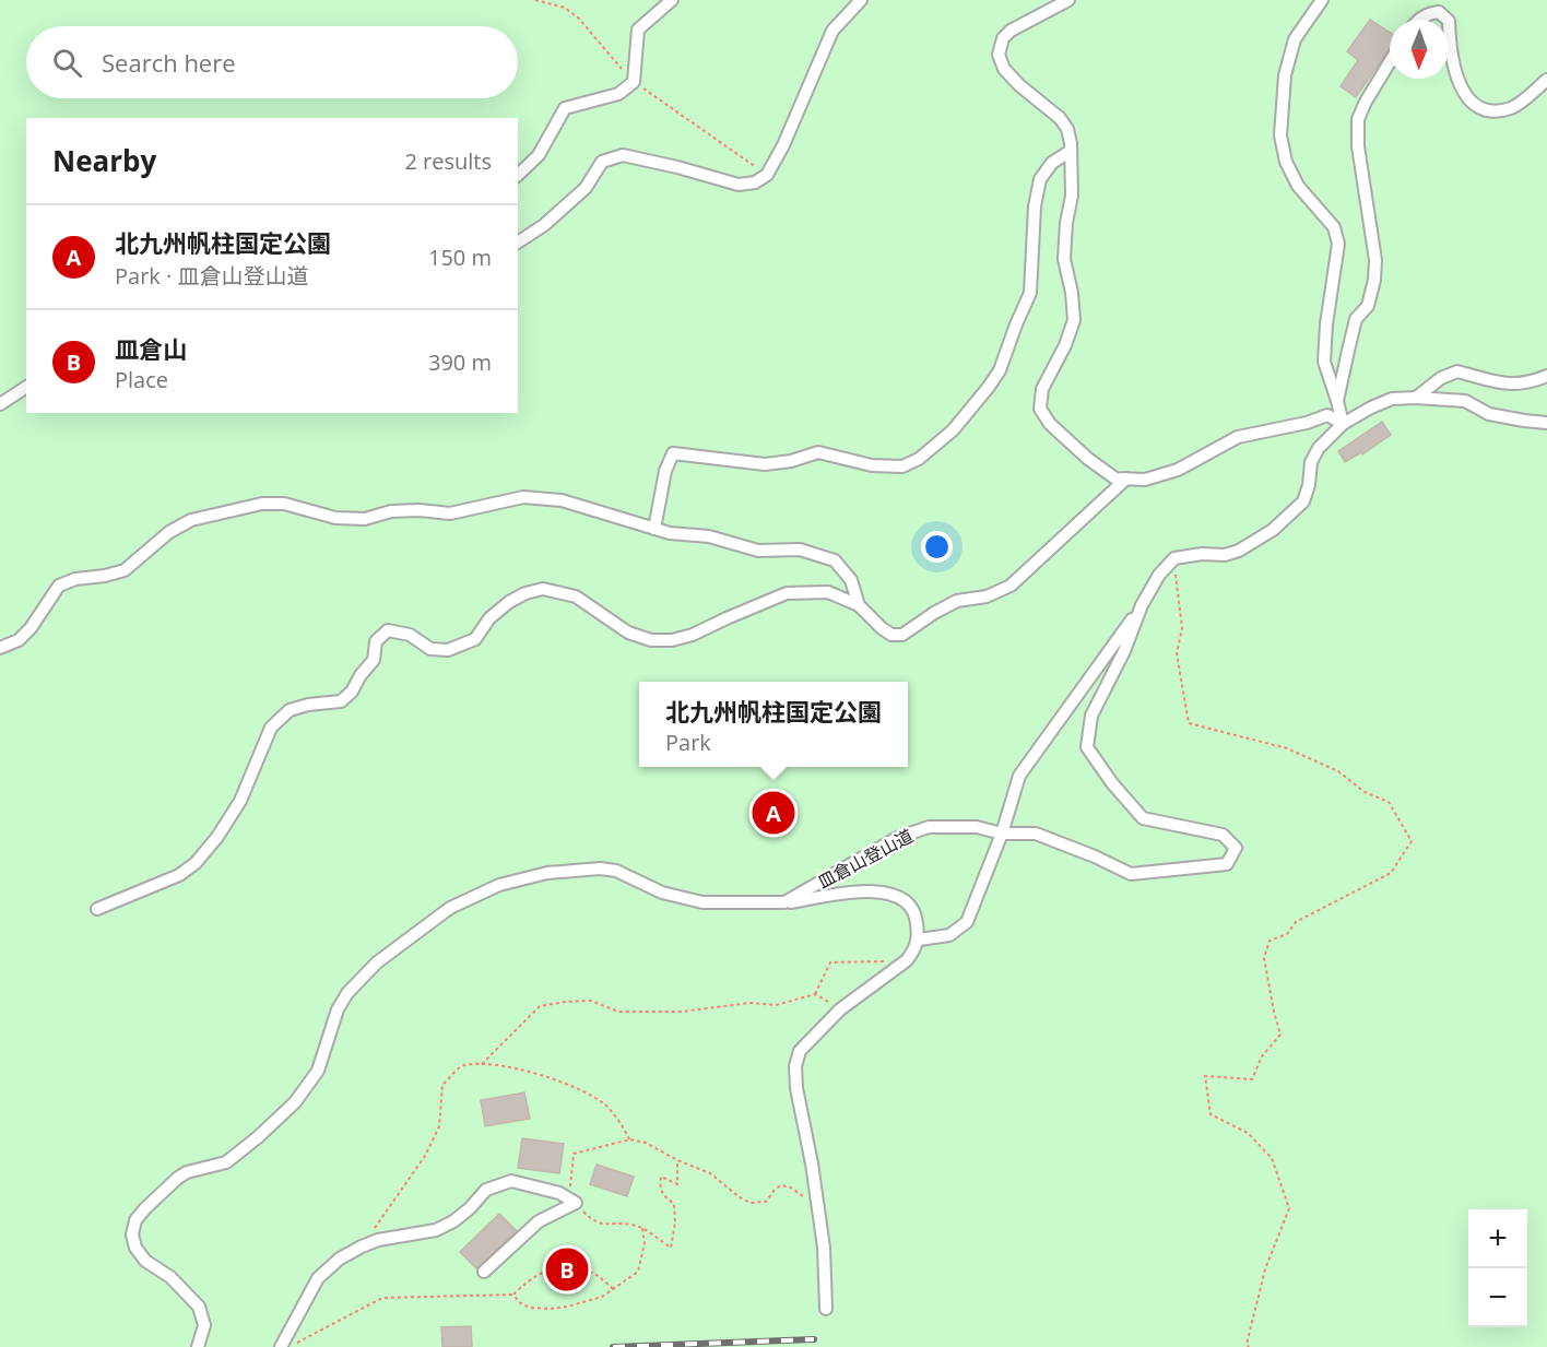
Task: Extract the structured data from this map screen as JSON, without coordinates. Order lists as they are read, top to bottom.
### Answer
{
  "streets": {
    "street": ["皿倉山登山道"]
  },
  "north": "bottom",
  "page": {
    "search": "Search here",
    "heading": ["Nearby", "2 results"],
    "list": [
      {
        "mark": "A",
        "name": "北九州帆柱国定公園",
        "note": "Park · 皿倉山登山道",
        "value": "150 m"
      },
      {
        "mark": "B",
        "name": "皿倉山",
        "note": "Place",
        "value": "390 m"
      }
    ],
    "popup": ["北九州帆柱国定公園", "Park"],
    "pins": ["A", "B"],
    "map_buttons": ["+", "−"]
  }
}
